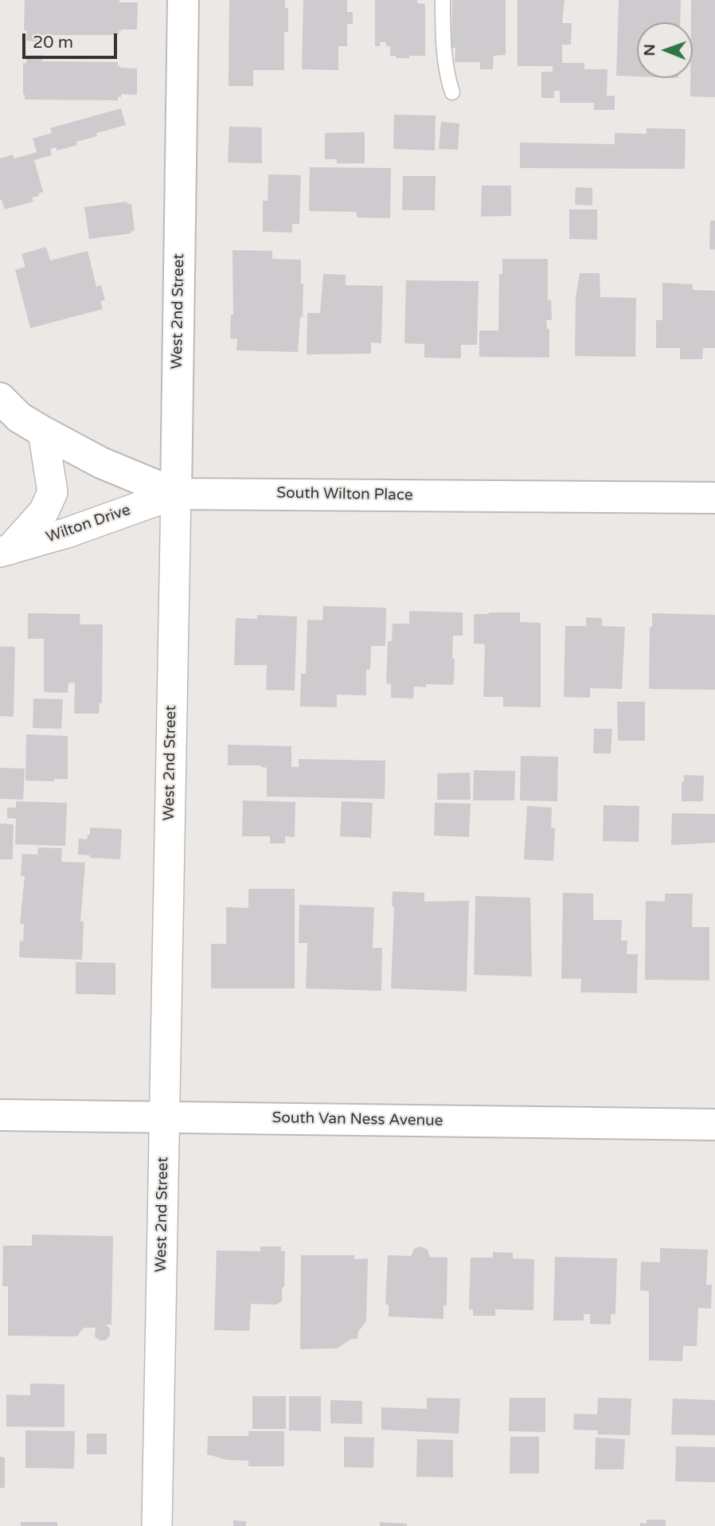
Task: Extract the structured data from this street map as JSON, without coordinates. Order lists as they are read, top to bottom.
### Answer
{
  "streets": {
    "street": [
      "West 2nd Street",
      "South Wilton Place",
      "Wilton Drive",
      "South Van Ness Avenue"
    ]
  },
  "crossings": [
    ["West 2nd Street", "South Wilton Place"],
    ["West 2nd Street", "Wilton Drive"],
    ["West 2nd Street", "South Van Ness Avenue"],
    ["South Wilton Place", "Wilton Drive"]
  ],
  "scale_bar": "20 m",
  "north": "left"
}
